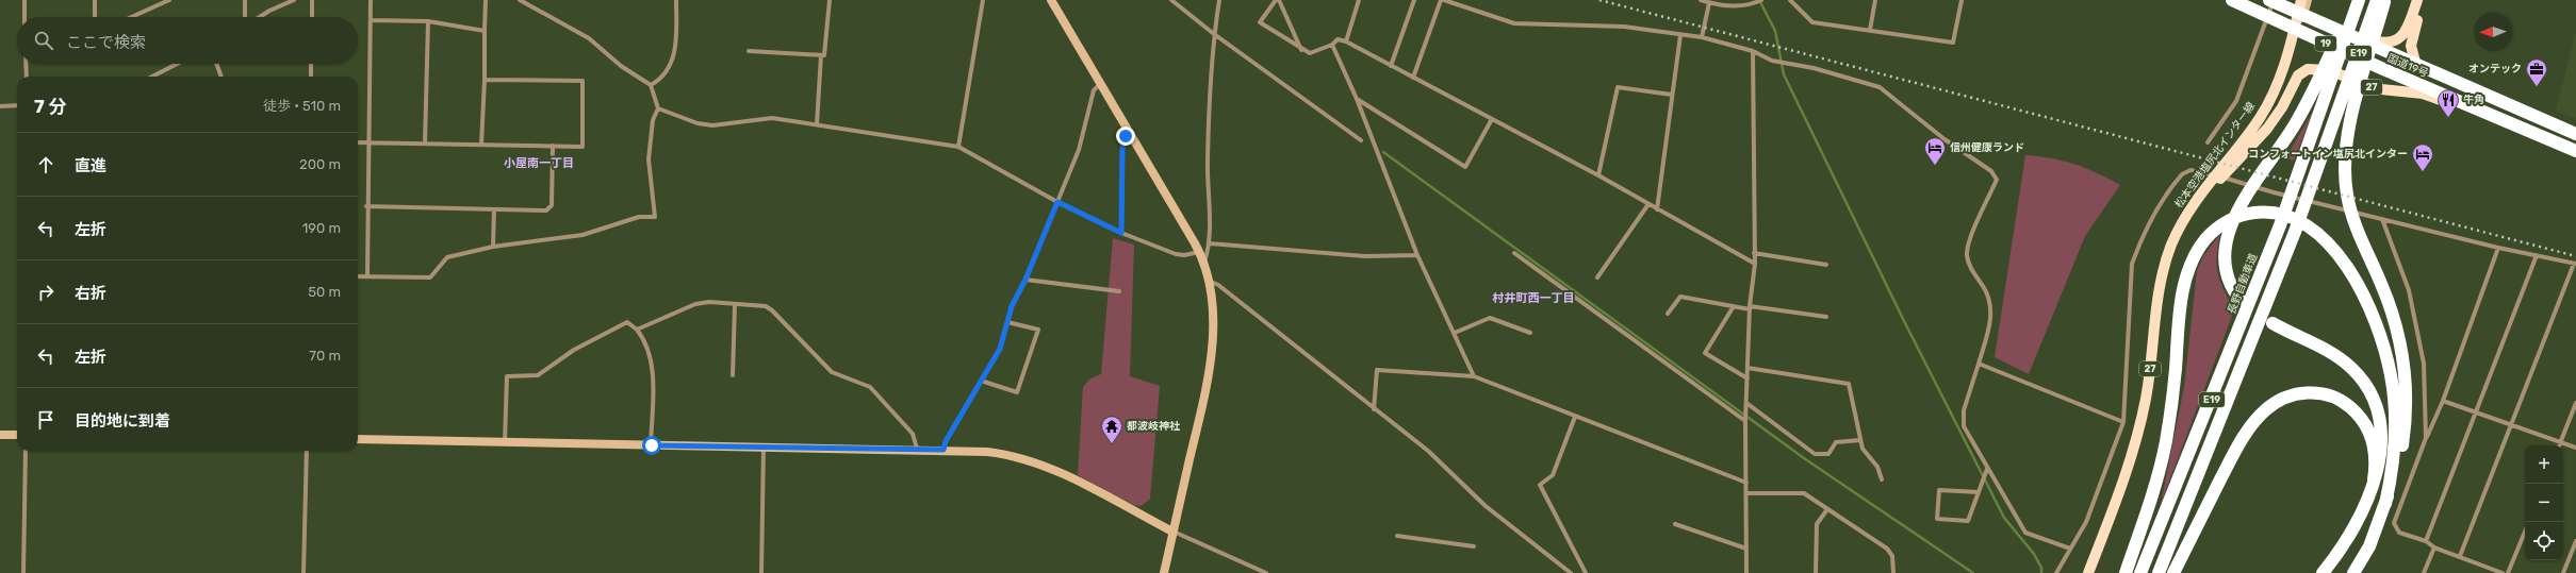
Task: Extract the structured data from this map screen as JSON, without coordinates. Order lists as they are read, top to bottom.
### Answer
{
  "streets": {
    "highway": [
      "19",
      "E19",
      "国道19号",
      "長野自動車道"
    ],
    "main road": ["27", "松本空港塩尻北インター線"]
  },
  "crossings": [
    ["国道19号", "27"],
    ["27", "松本空港塩尻北インター線"]
  ],
  "districts": ["小屋南一丁目", "村井町西一丁目"],
  "places": {
    "office": ["オンテック"],
    "restaurant": ["牛角"],
    "hotel": ["信州健康ランド", "コンフォートイン塩尻北インター"],
    "temple": ["都波岐神社"]
  },
  "north": "left",
  "page": {
    "search": "ここで検索",
    "heading": ["7 分", "徒歩 · 510 m"],
    "list": [
      ["直進", "200 m"],
      ["左折", "190 m"],
      ["右折", "50 m"],
      ["左折", "70 m"],
      "目的地に到着"
    ],
    "map_buttons": ["+", "−"]
  }
}
